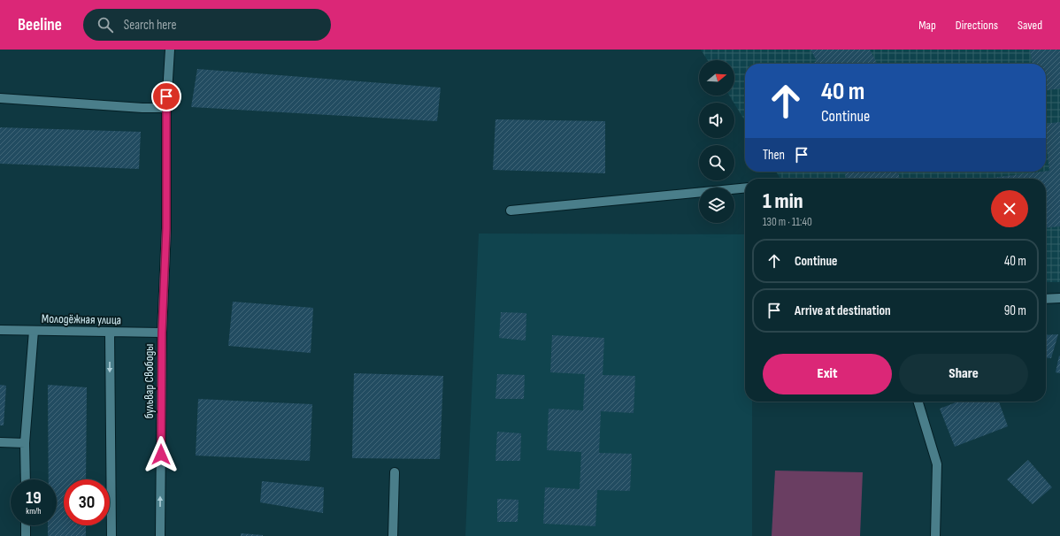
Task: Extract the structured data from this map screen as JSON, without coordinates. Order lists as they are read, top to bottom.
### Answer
{
  "streets": {
    "street": ["Молодёжная улица", "бульвар Свободы"]
  },
  "crossings": [
    ["Молодёжная улица", "бульвар Свободы"]
  ],
  "north": "right",
  "page": {
    "header": "Beeline",
    "search": "Search here",
    "nav": ["Map", "Directions", "Saved"],
    "turn": ["40 m", "Continue"],
    "then": "Then",
    "heading": ["1 min", "130 m · 11:40"],
    "list": [
      {
        "name": "Continue",
        "value": "40 m"
      },
      {
        "name": "Arrive at destination",
        "value": "90 m"
      }
    ],
    "buttons": ["Exit", "Share"],
    "speed": "19 km/h",
    "limit": "30"
  }
}
